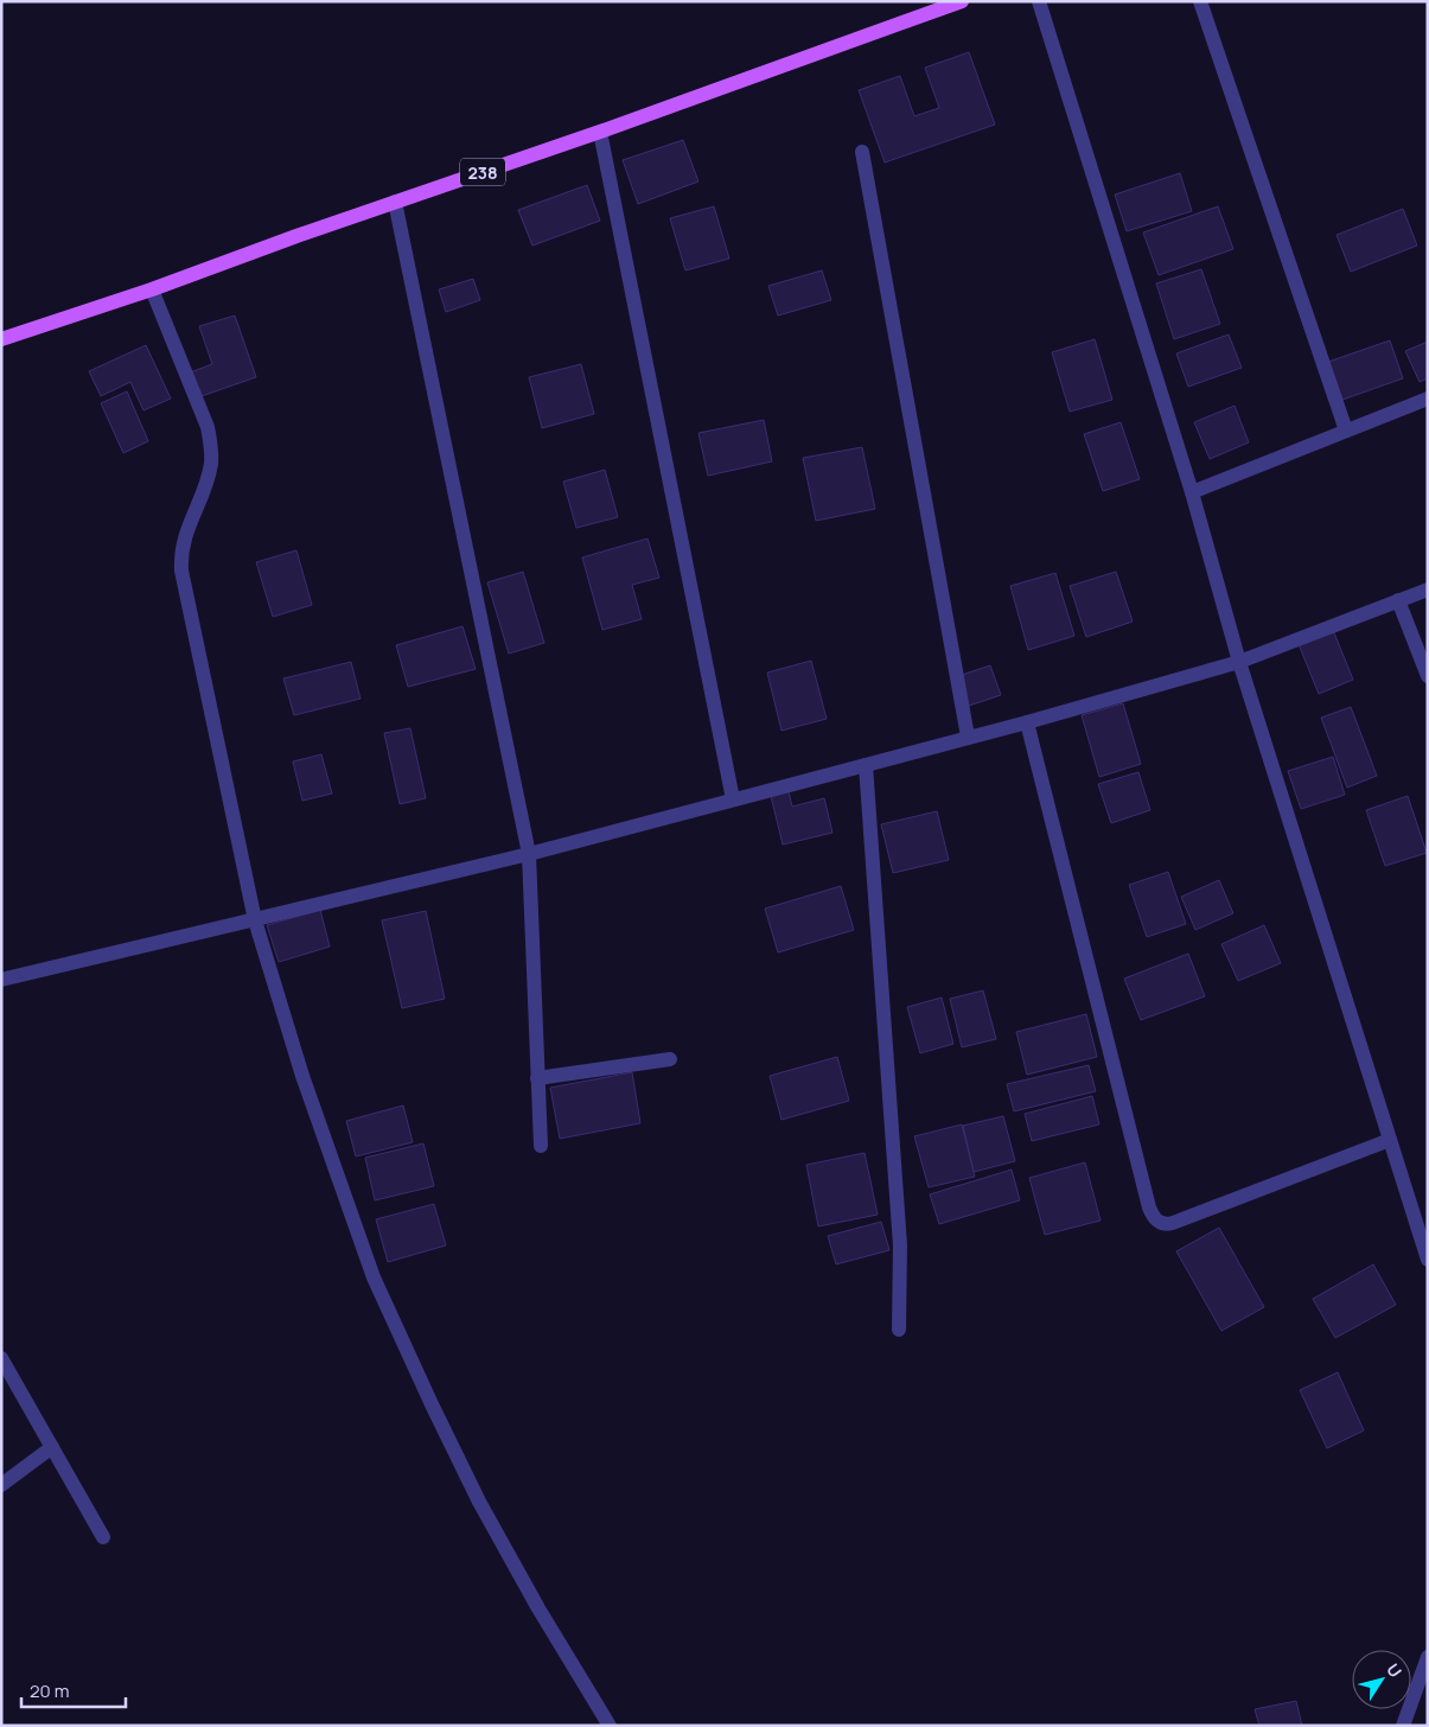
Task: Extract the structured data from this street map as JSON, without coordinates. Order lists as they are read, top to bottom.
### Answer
{
  "streets": {
    "main road": ["238"]
  },
  "scale_bar": "20 m",
  "north": "top right"
}
